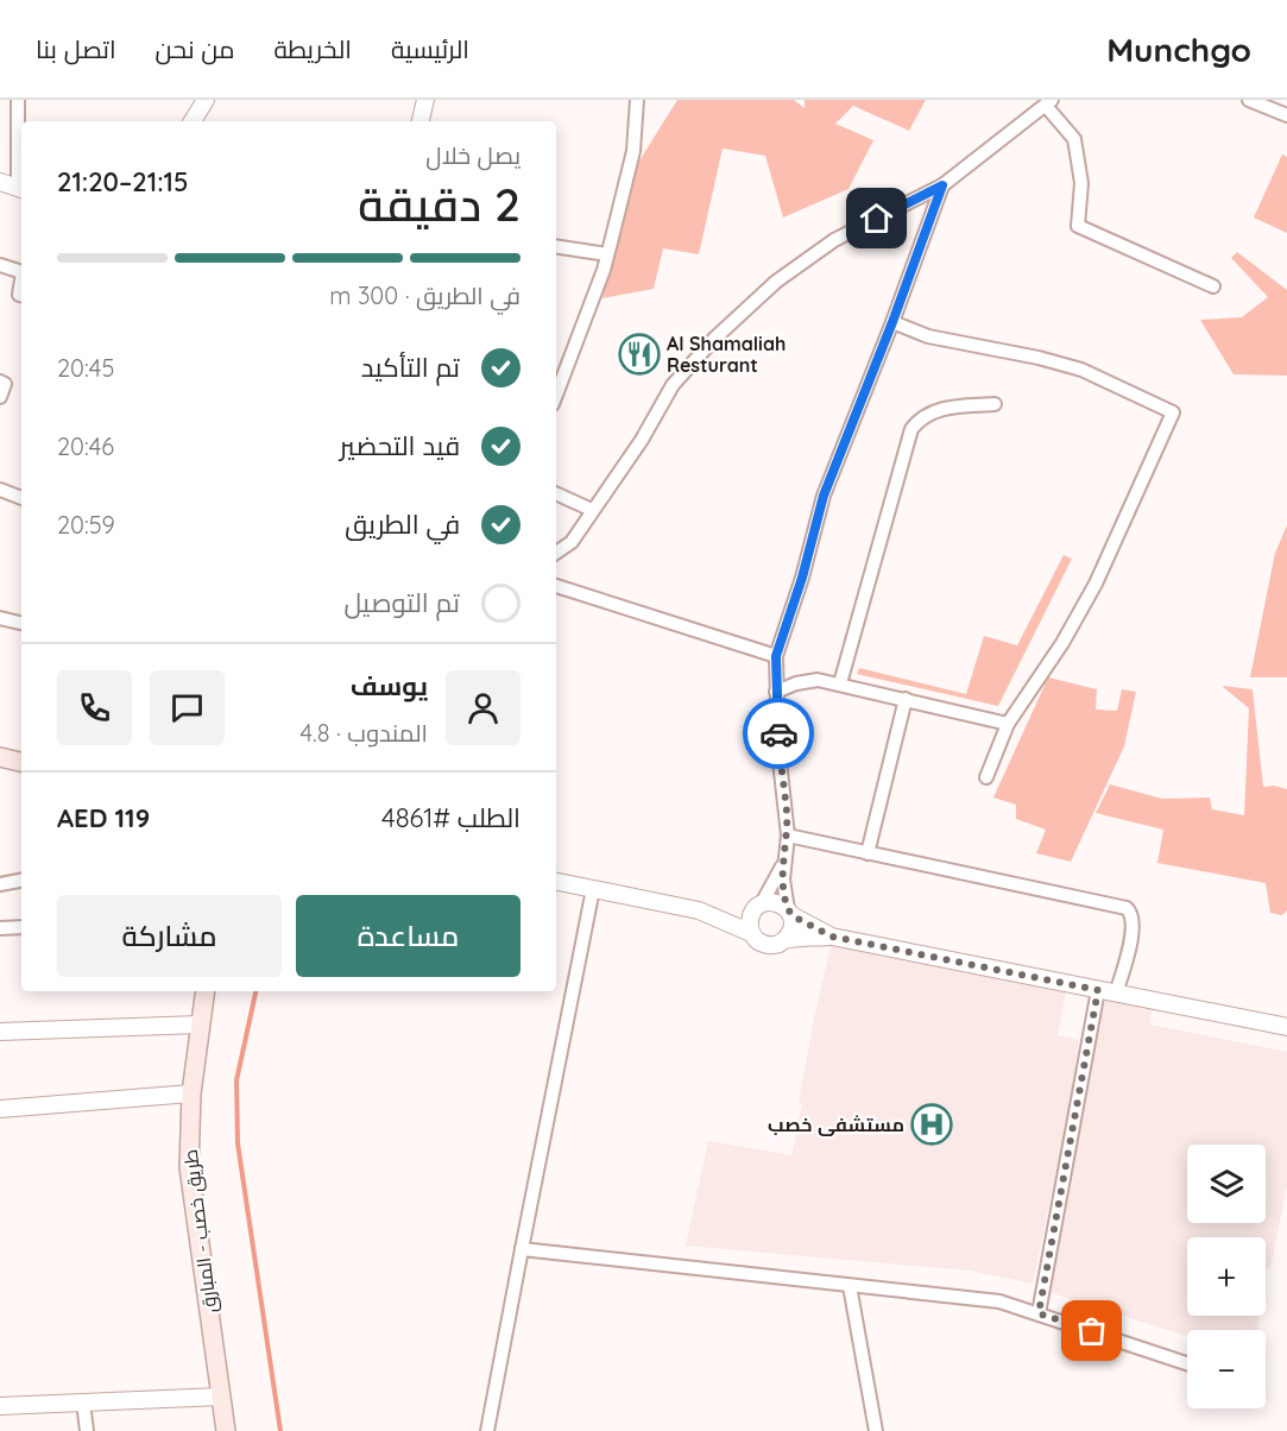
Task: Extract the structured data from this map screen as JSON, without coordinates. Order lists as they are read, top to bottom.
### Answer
{
  "streets": {
    "main road": ["طريق خصب - المبارق"]
  },
  "places": {
    "restaurant": ["Al Shamaliah Resturant"],
    "hospital": ["مستشفى خصب"]
  },
  "page": {
    "header": "Munchgo",
    "nav": [
      "الرئيسية",
      "الخريطة",
      "من نحن",
      "اتصل بنا"
    ],
    "heading": ["2 دقيقة", "يصل خلال", "21:15–21:20"],
    "panel": [
      "يوسف",
      "المندوب · 4.8",
      "الطلب #4861",
      "AED 119"
    ],
    "bar": "في الطريق · 300 m",
    "list": [
      ["تم التأكيد", "20:45"],
      ["قيد التحضير", "20:46"],
      ["في الطريق", "20:59"],
      "تم التوصيل"
    ],
    "buttons": ["مساعدة", "مشاركة"],
    "map_buttons": ["+", "−"]
  }
}
